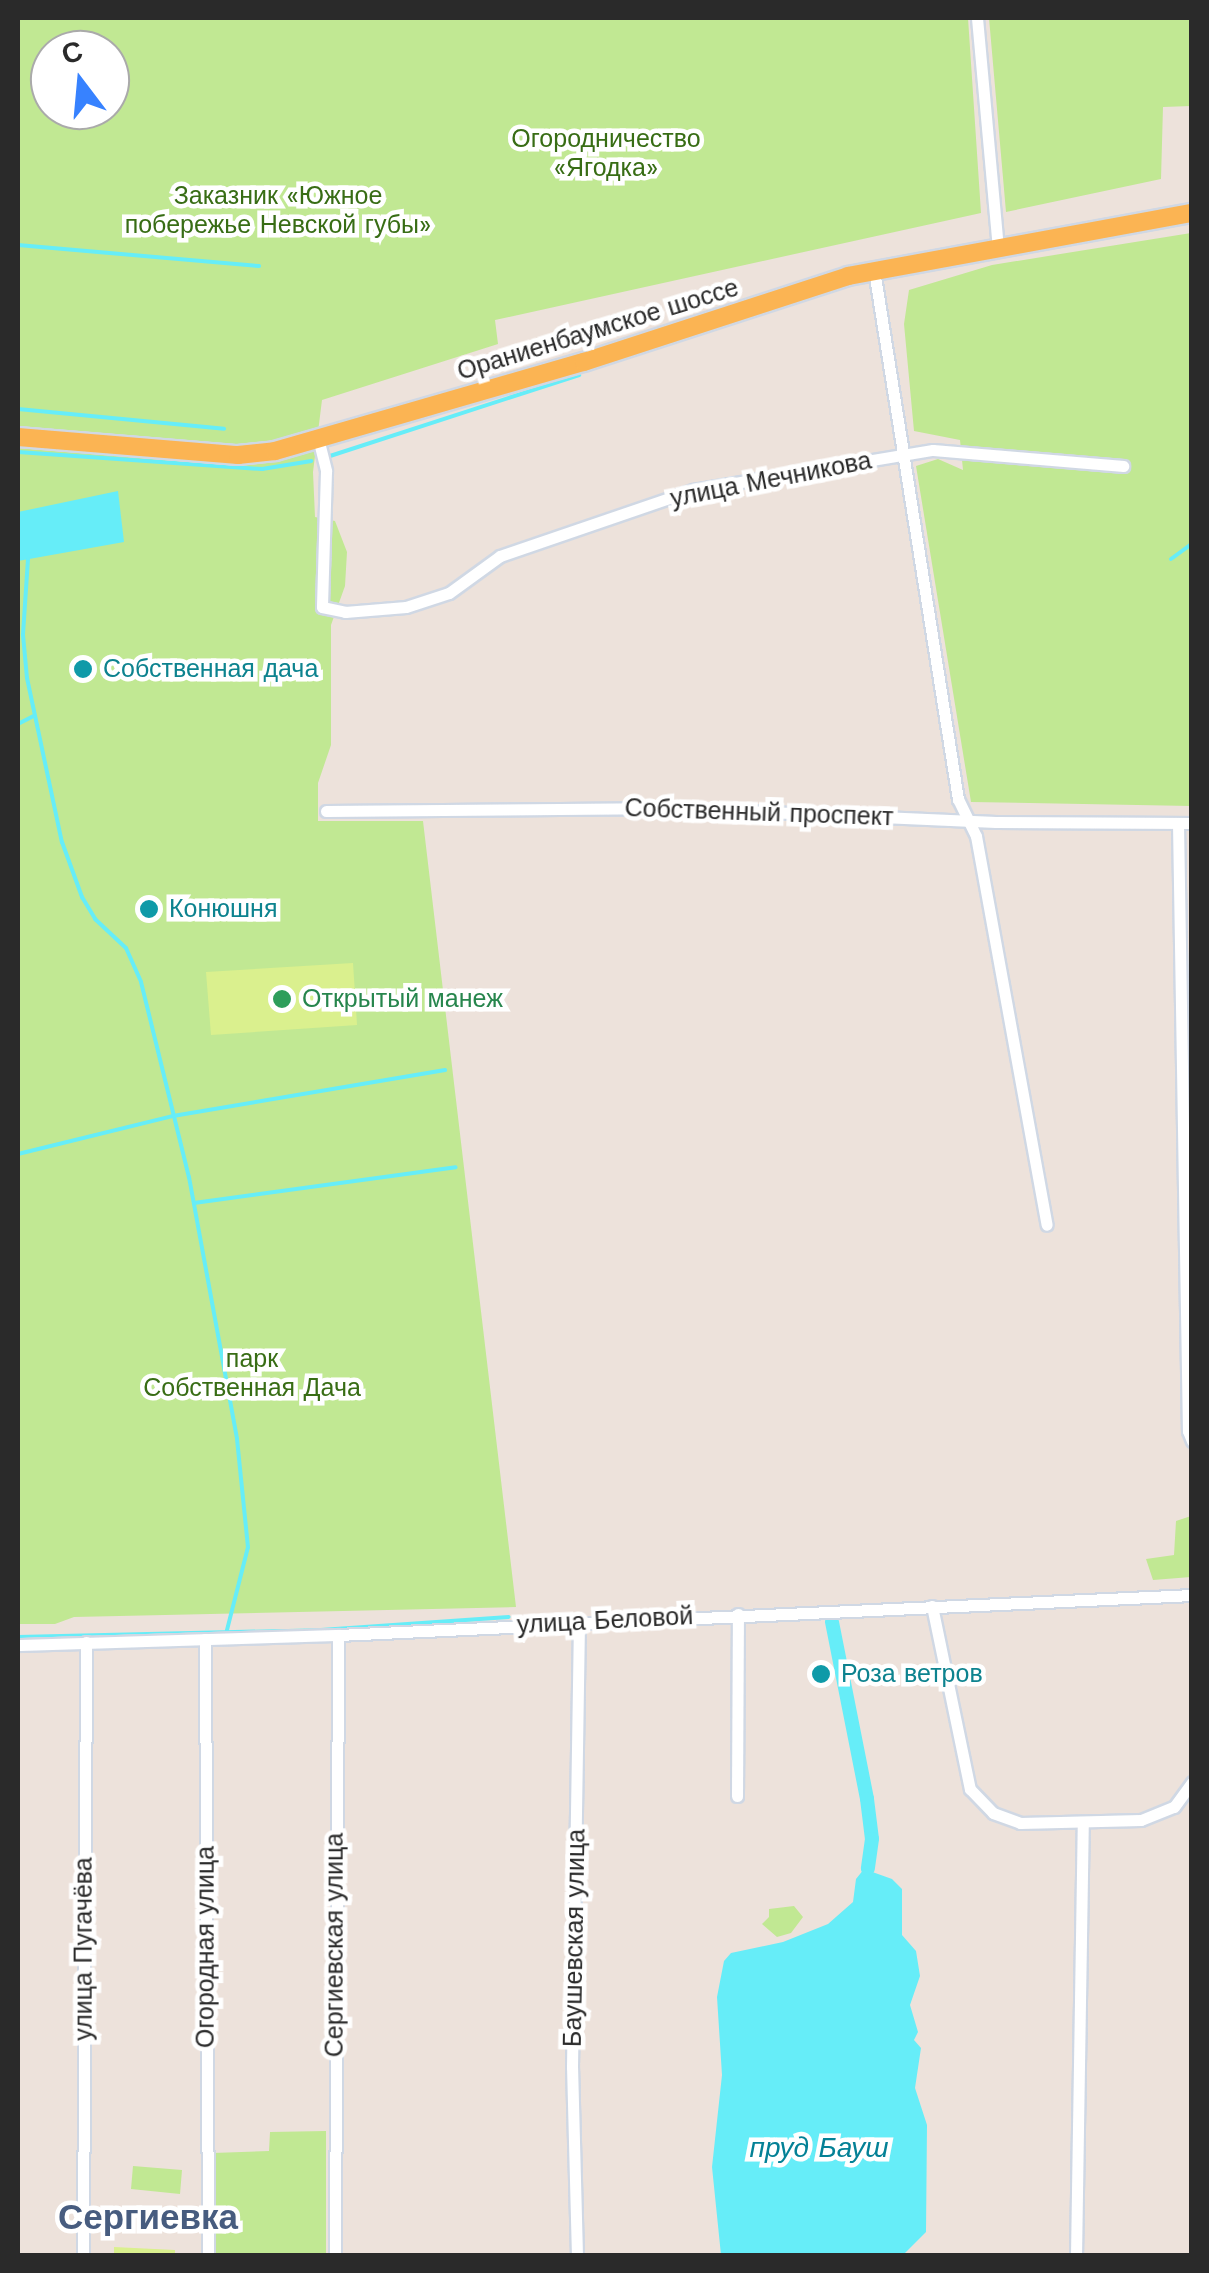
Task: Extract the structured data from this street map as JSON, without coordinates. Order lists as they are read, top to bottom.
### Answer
{
  "streets": {
    "main road": ["Ораниенбаумское шоссе"],
    "street": [
      "улица Мечникова",
      "Собственный проспект",
      "улица Беловой",
      "Баушевская улица",
      "Сергиевская улица",
      "Огородная улица",
      "улица Пугачёва"
    ]
  },
  "crossings": [
    ["Ораниенбаумское шоссе", "улица Мечникова"],
    ["улица Беловой", "Баушевская улица"],
    ["улица Беловой", "Сергиевская улица"],
    ["улица Беловой", "Огородная улица"],
    ["улица Беловой", "улица Пугачёва"]
  ],
  "districts": ["Сергиевка"],
  "water": ["пруд Бауш"],
  "parks": ["Огородничество «Ягодка»", "Заказник «Южное побережье Невской губы»", "парк Собственная Дача"],
  "places": [
    "Собственная дача",
    "Конюшня",
    "Открытый манеж",
    "Роза ветров"
  ],
  "north": "top"
}
